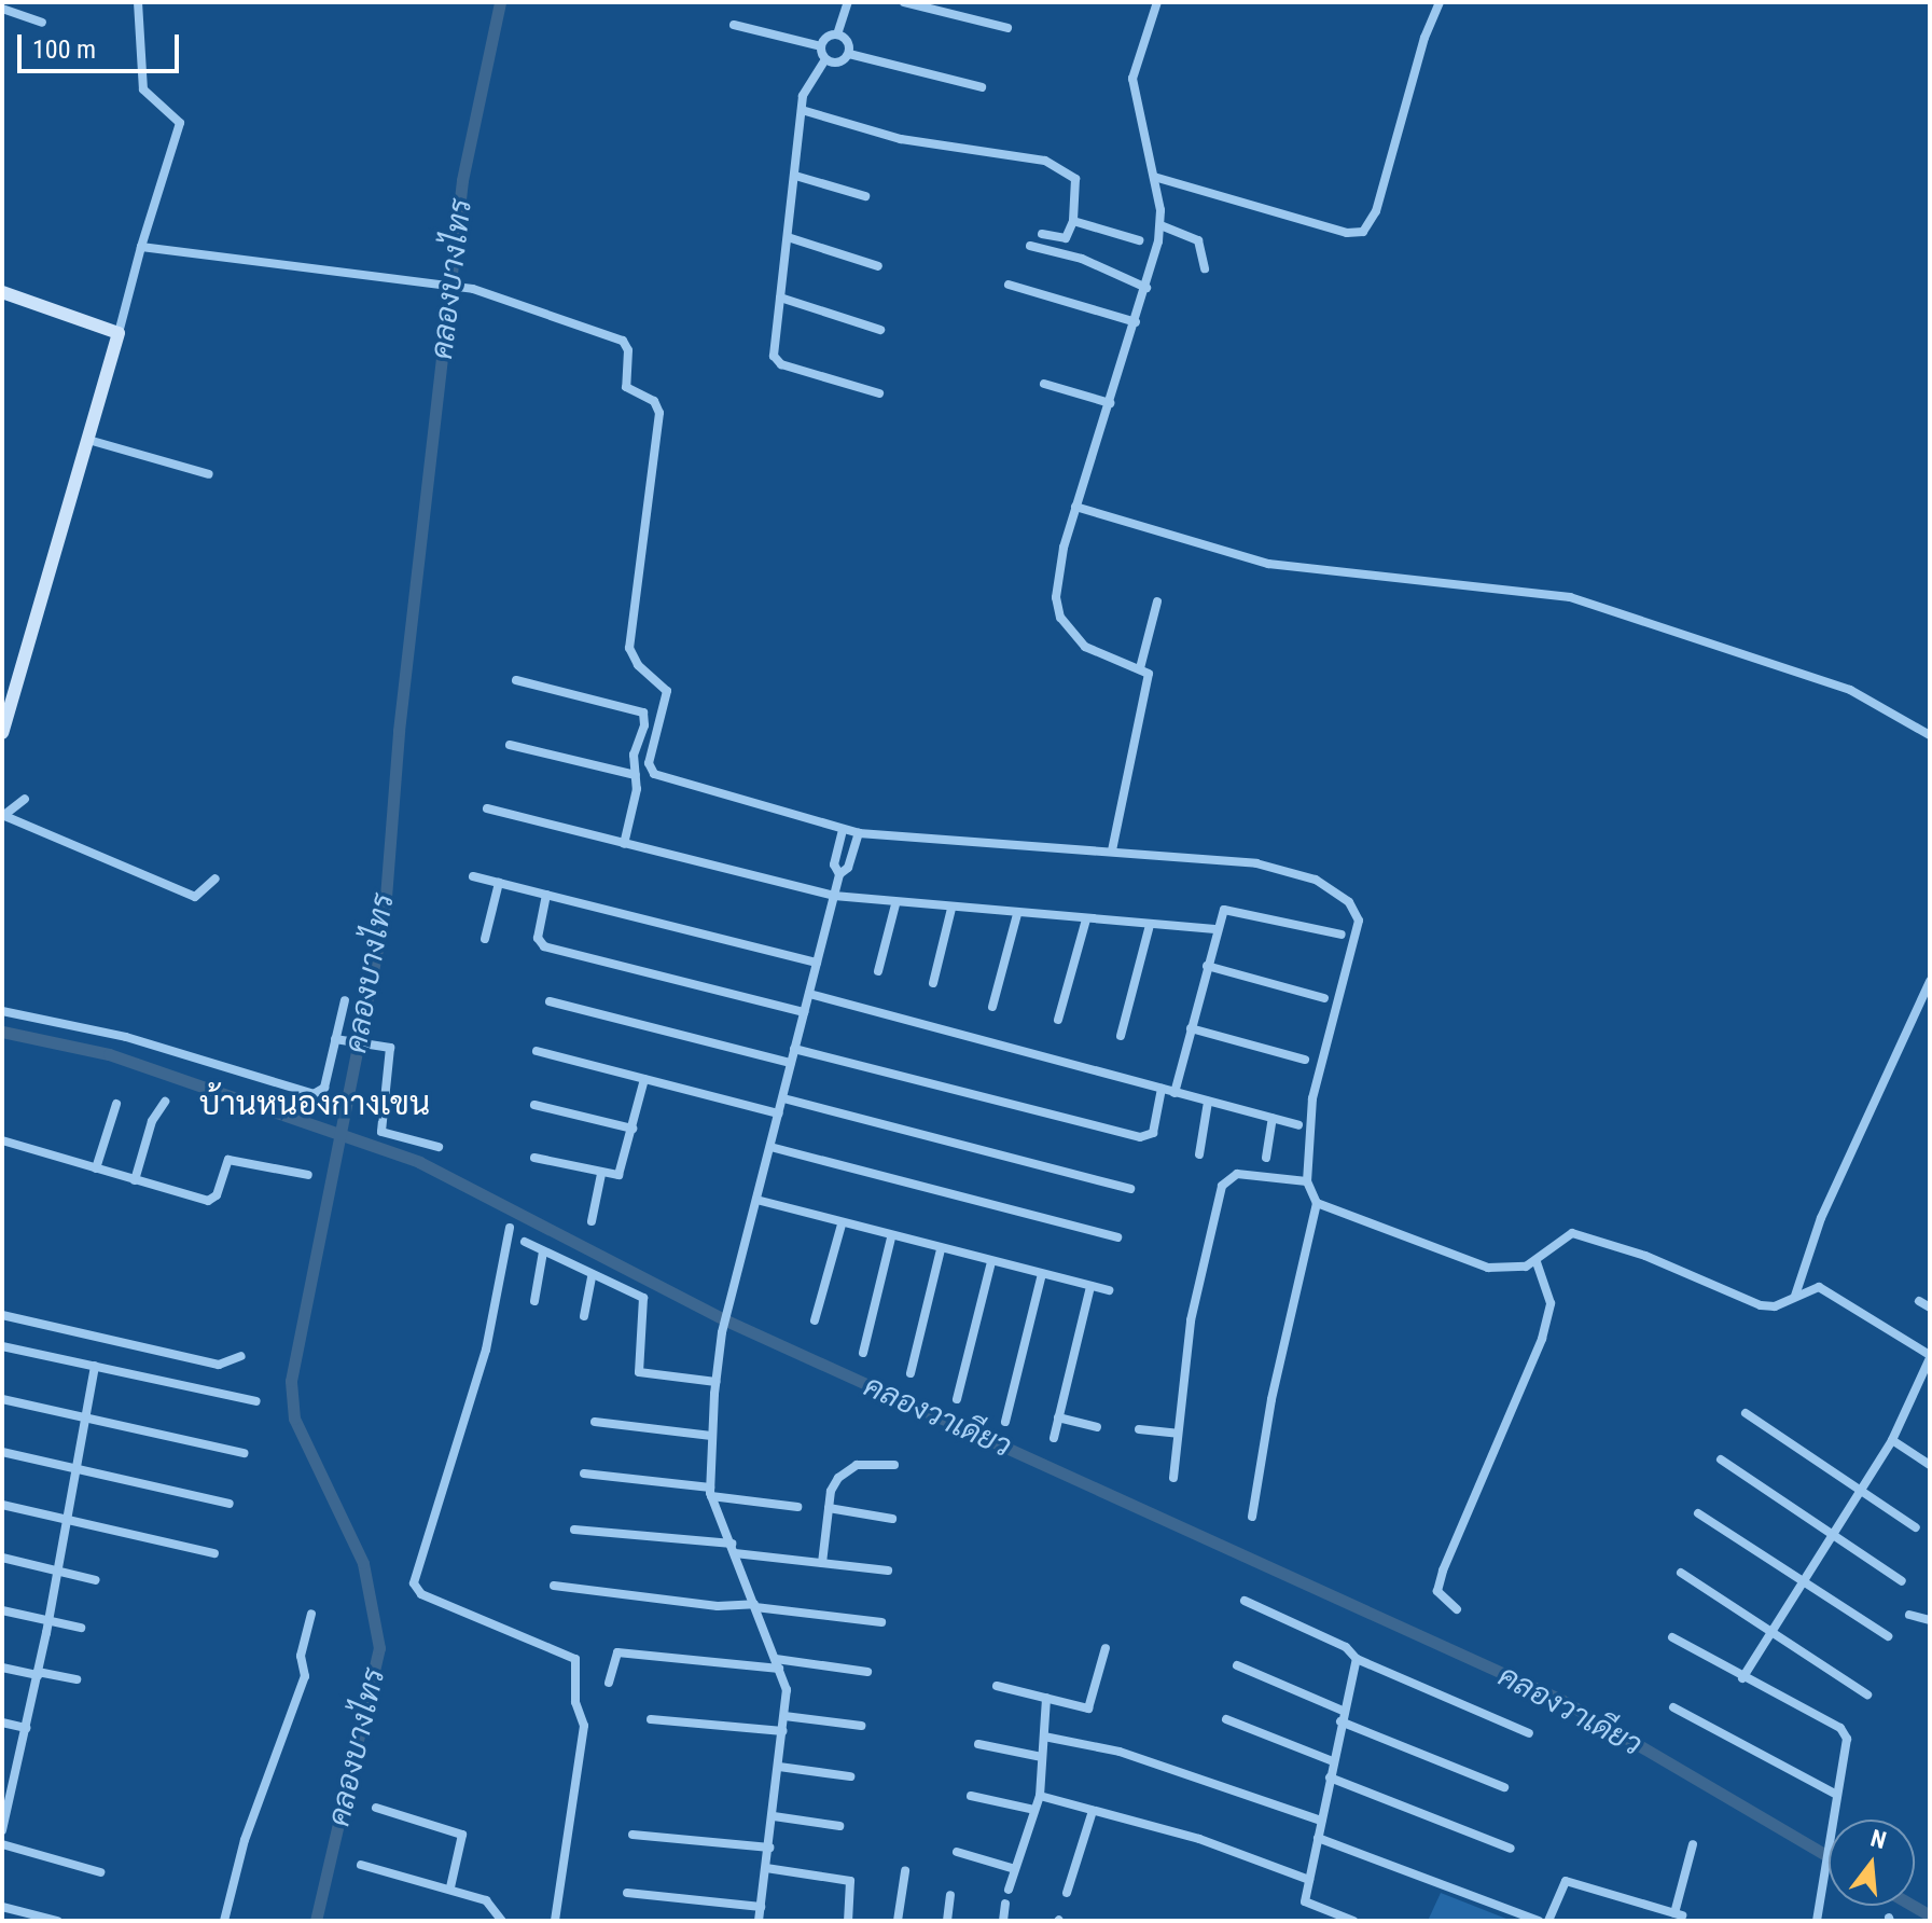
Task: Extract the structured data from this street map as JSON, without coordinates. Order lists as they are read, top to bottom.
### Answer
{
  "districts": ["บ้านหนองกางเขน"],
  "water": ["คลองบางไทร", "คลองวาเดียว"],
  "scale_bar": "100 m",
  "north": "top"
}
